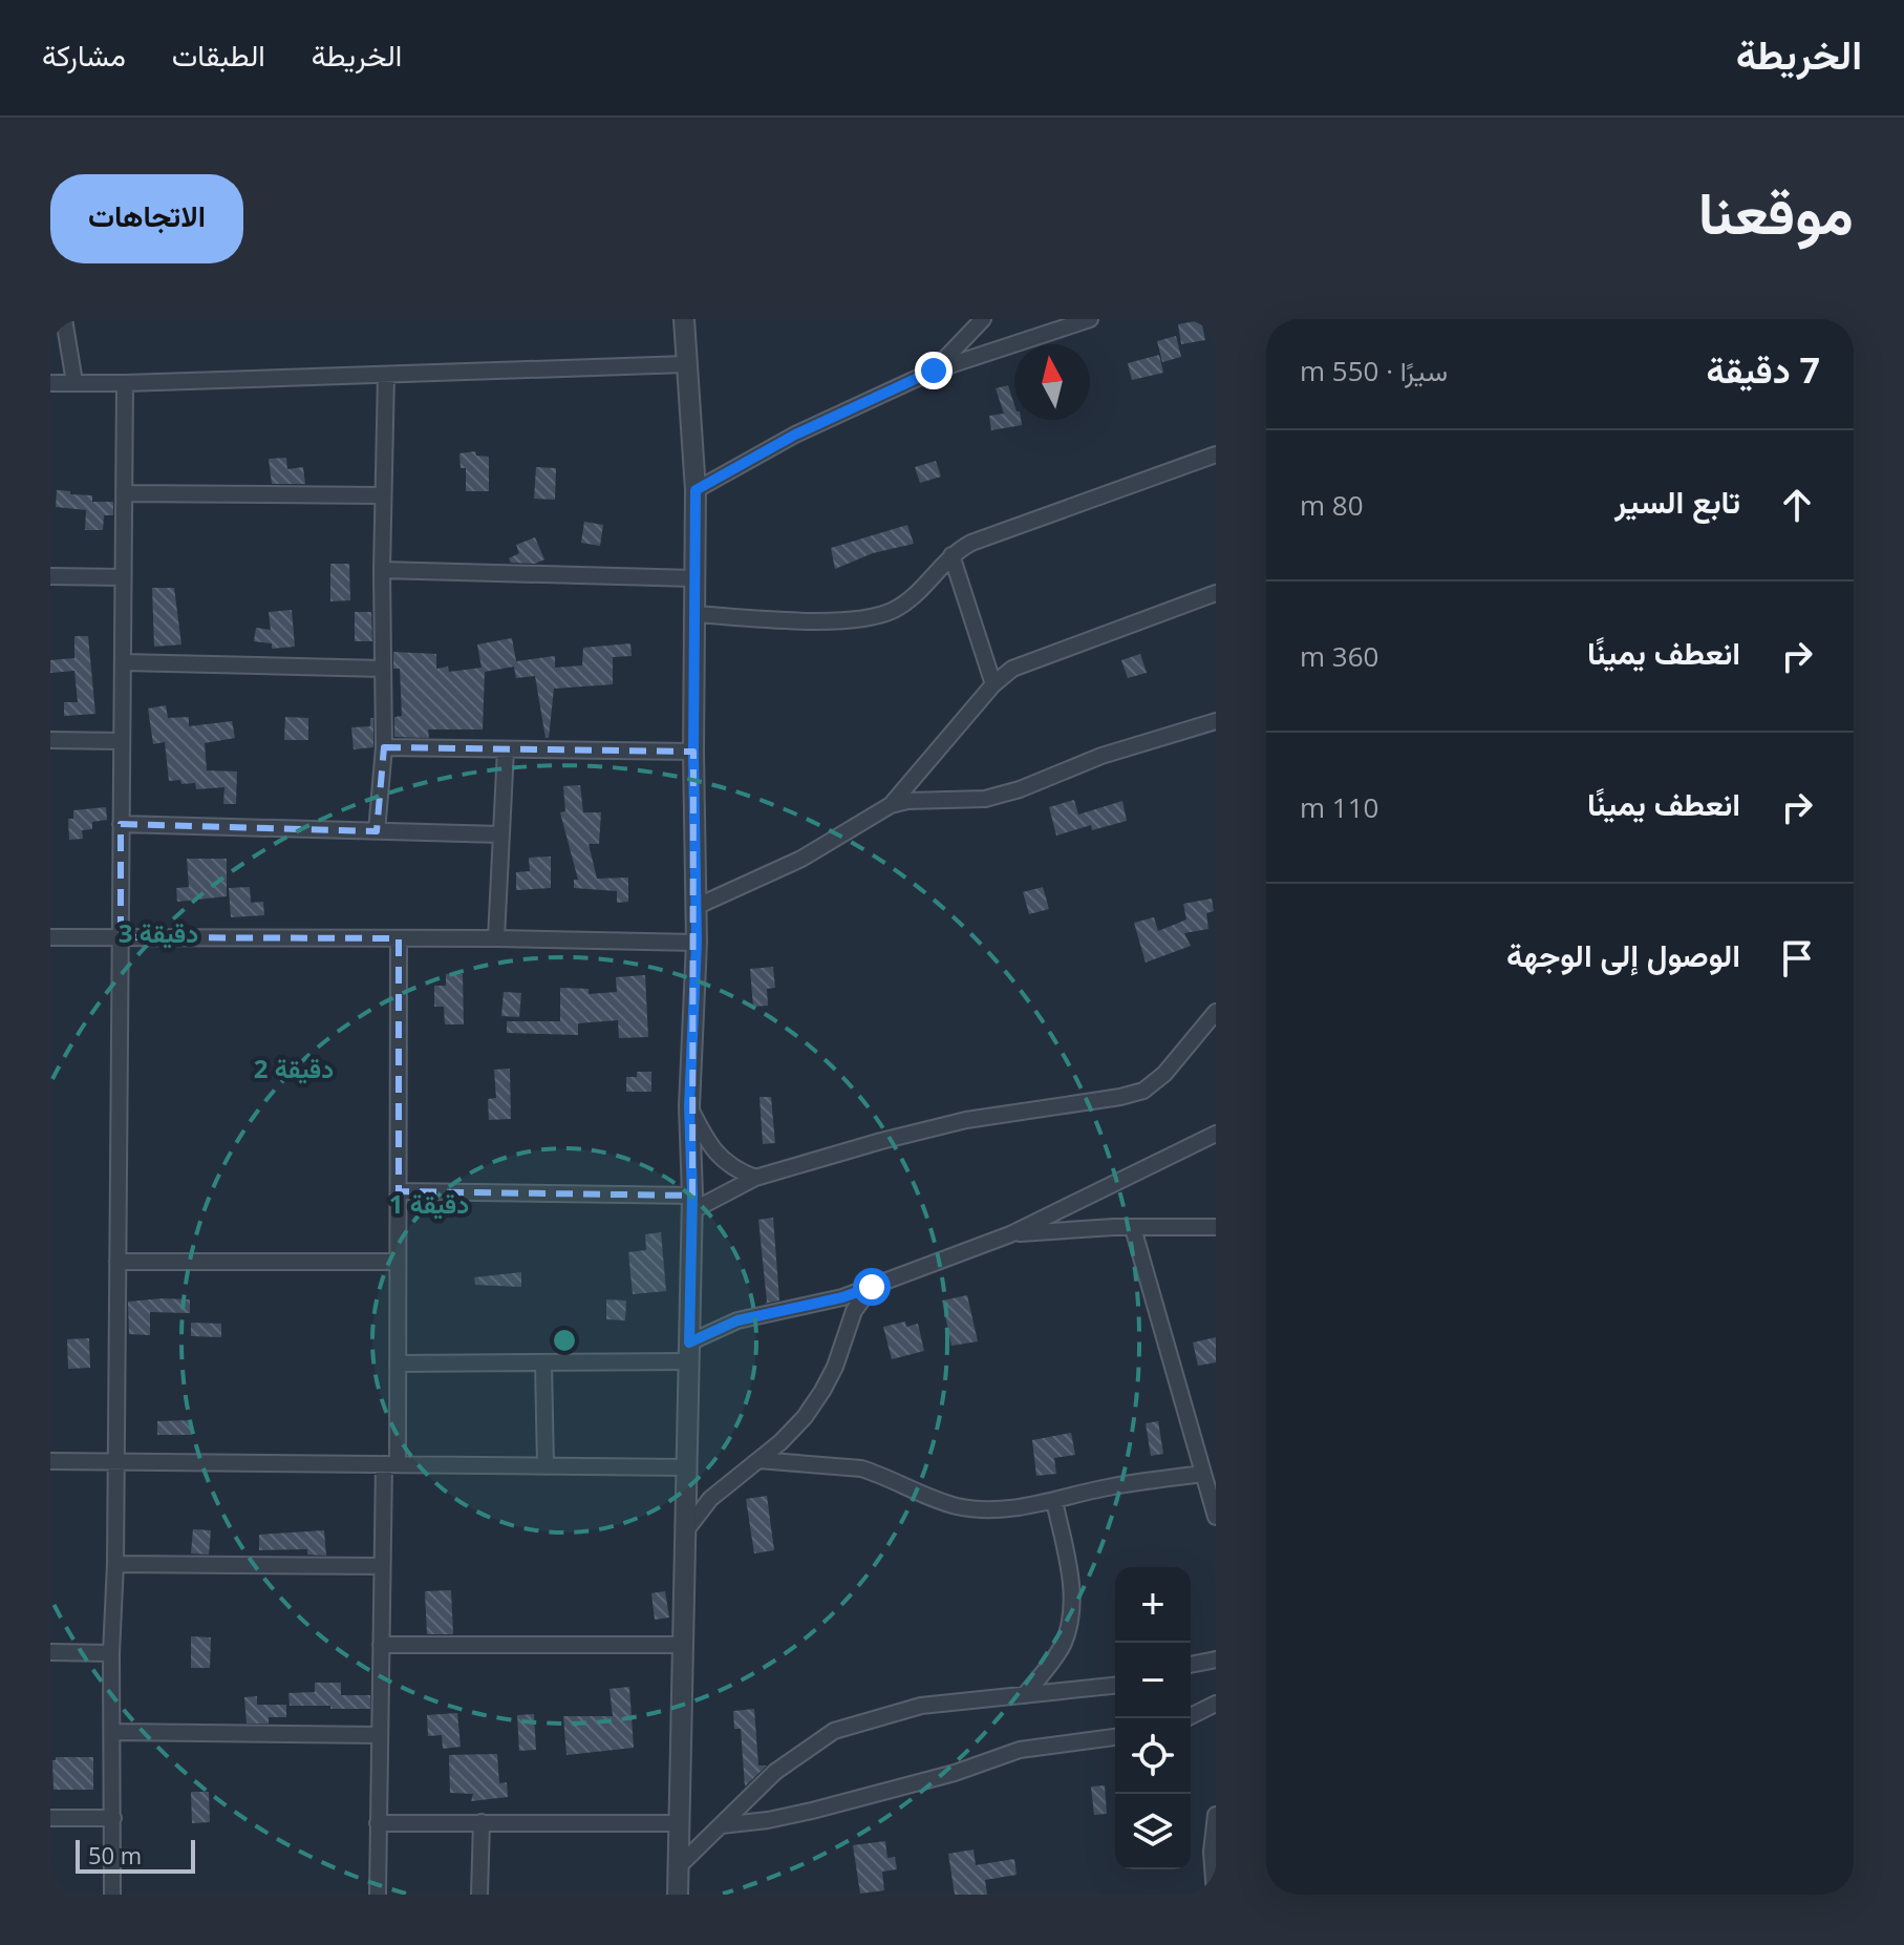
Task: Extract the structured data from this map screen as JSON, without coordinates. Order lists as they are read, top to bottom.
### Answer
{
  "scale_bar": "50 m",
  "north": "top",
  "page": {
    "header": "الخريطة",
    "nav": ["الخريطة", "الطبقات", "مشاركة"],
    "title": "موقعنا",
    "buttons": "الاتجاهات",
    "heading": ["7 دقيقة", "سيرًا · 550 m"],
    "list": [
      ["تابع السير", "80 m"],
      ["انعطف يمينًا", "360 m"],
      ["انعطف يمينًا", "110 m"],
      "الوصول إلى الوجهة"
    ],
    "map_buttons": ["+", "−"],
    "scale": "50 m"
  },
  "rings": ["3 دقيقة", "2 دقيقة", "1 دقيقة"]
}
